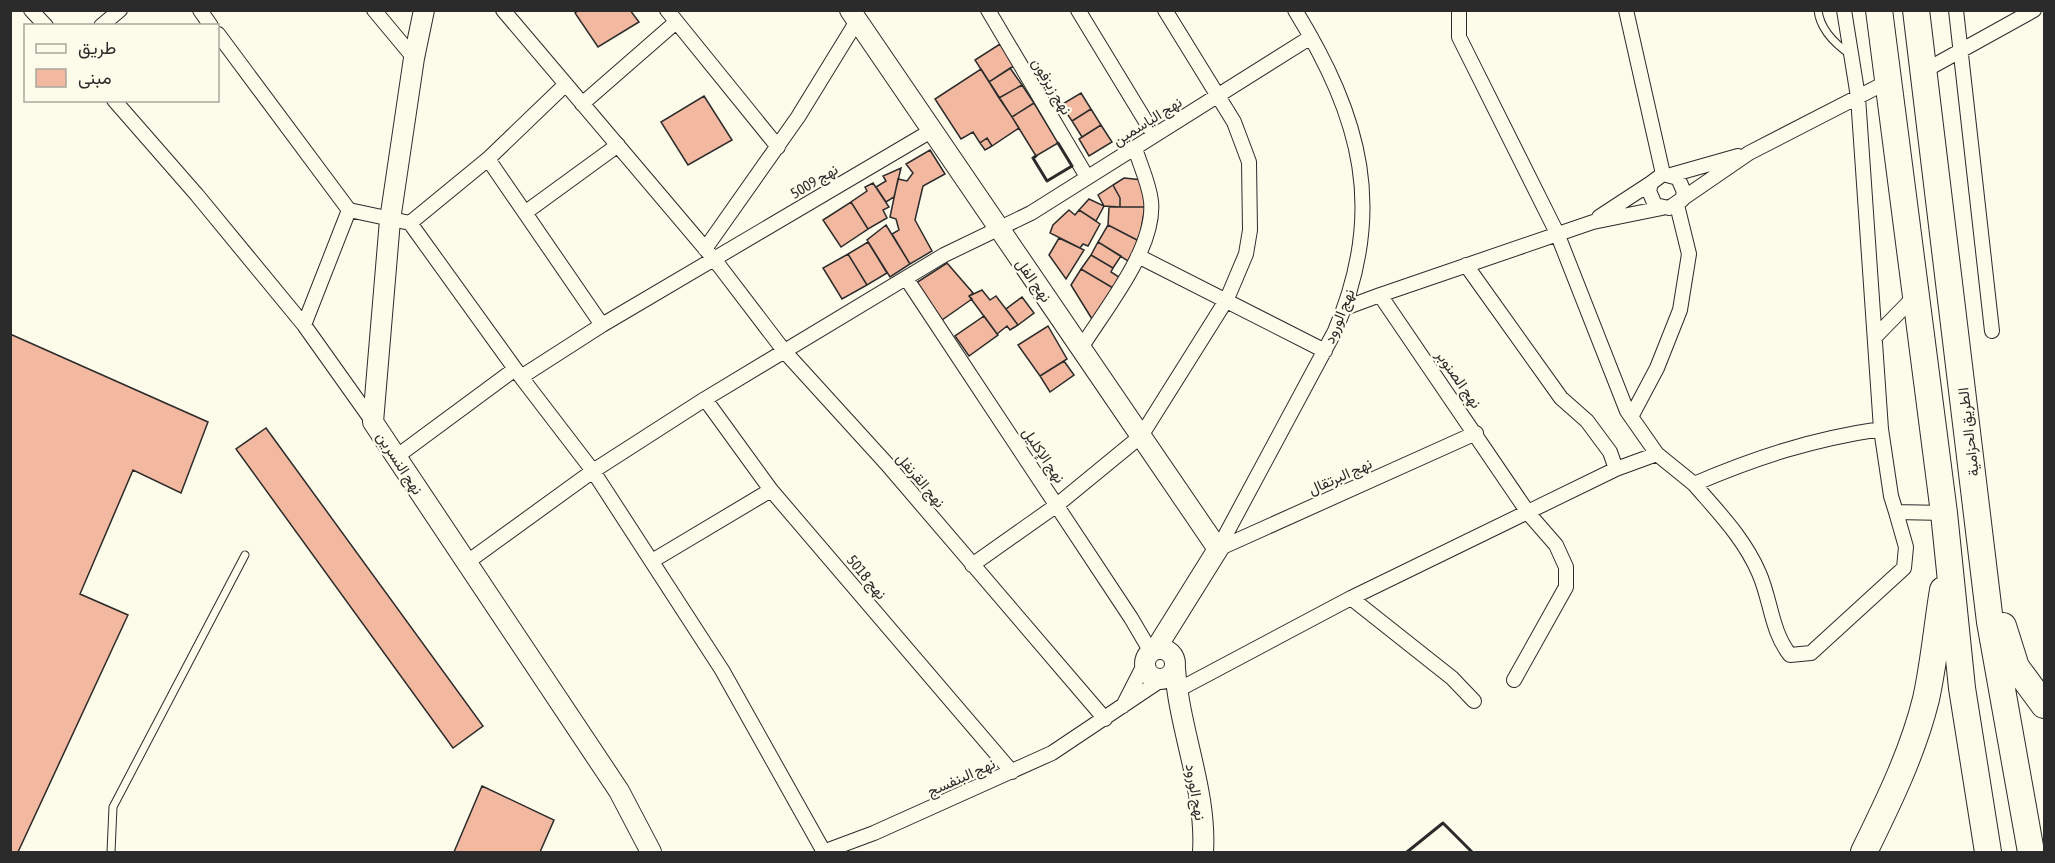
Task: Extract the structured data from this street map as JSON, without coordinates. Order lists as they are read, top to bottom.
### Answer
{
  "streets": {
    "highway": ["الطريق الحزامية"],
    "street": [
      "نهج زيزفون",
      "نهج الياسمين",
      "نهج 5009",
      "نهج الفل",
      "نهج الورود",
      "نهج الصنوبر",
      "نهج الإكليل",
      "نهج النسرين",
      "نهج البرتقال",
      "نهج القرنفل",
      "نهج 5018",
      "نهج البنفسج"
    ]
  },
  "crossings": [
    ["نهج زيزفون", "نهج الياسمين"],
    ["نهج الياسمين", "نهج الفل"],
    ["نهج الياسمين", "نهج الورود"],
    ["نهج الياسمين", "نهج الإكليل"],
    ["نهج الياسمين", "نهج النسرين"],
    ["نهج الياسمين", "نهج القرنفل"],
    ["نهج الياسمين", "نهج 5018"],
    ["نهج 5009", "نهج الفل"],
    ["نهج 5009", "نهج النسرين"],
    ["نهج 5009", "نهج القرنفل"],
    ["نهج الفل", "نهج الورود"],
    ["نهج الفل", "نهج البرتقال"],
    ["نهج الورود", "نهج الإكليل"],
    ["نهج الورود", "نهج البرتقال"],
    ["نهج الورود", "نهج البنفسج"],
    ["نهج الصنوبر", "نهج البرتقال"],
    ["نهج الصنوبر", "نهج البنفسج"],
    ["نهج الإكليل", "نهج البنفسج"],
    ["نهج القرنفل", "نهج البنفسج"],
    ["نهج 5018", "نهج البنفسج"]
  ],
  "legend": ["طريق", "مبنى"]
}
